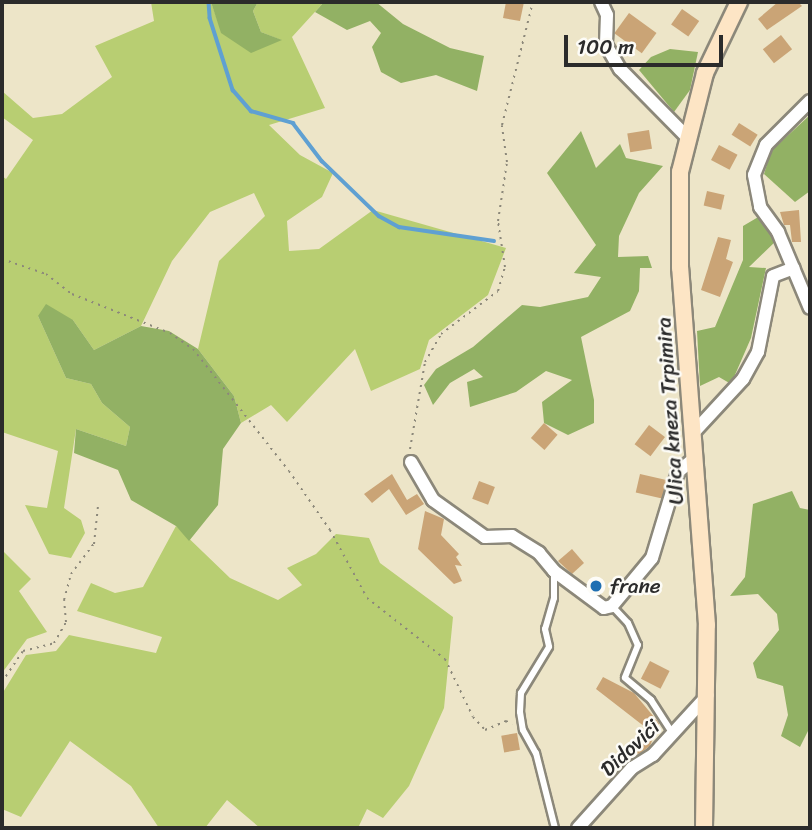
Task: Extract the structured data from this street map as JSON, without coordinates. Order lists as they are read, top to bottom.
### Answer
{
  "streets": {
    "main road": ["Ulica kneza Trpimira"],
    "street": ["Didovići"]
  },
  "crossings": [
    ["Ulica kneza Trpimira", "Didovići"]
  ],
  "places": ["frane"],
  "scale_bar": "100 m"
}
